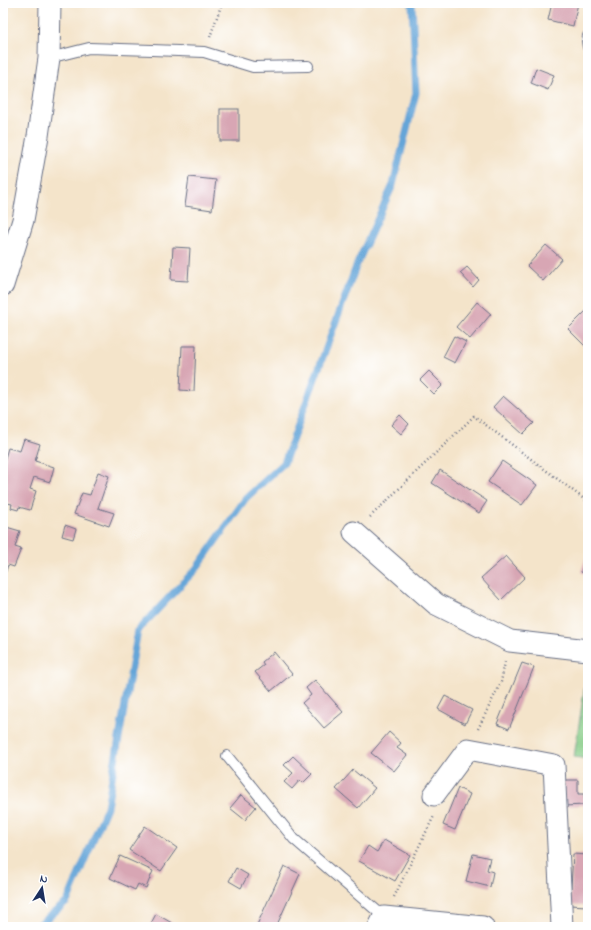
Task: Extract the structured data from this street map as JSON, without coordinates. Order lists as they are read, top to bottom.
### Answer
{
  "north": "top"
}
